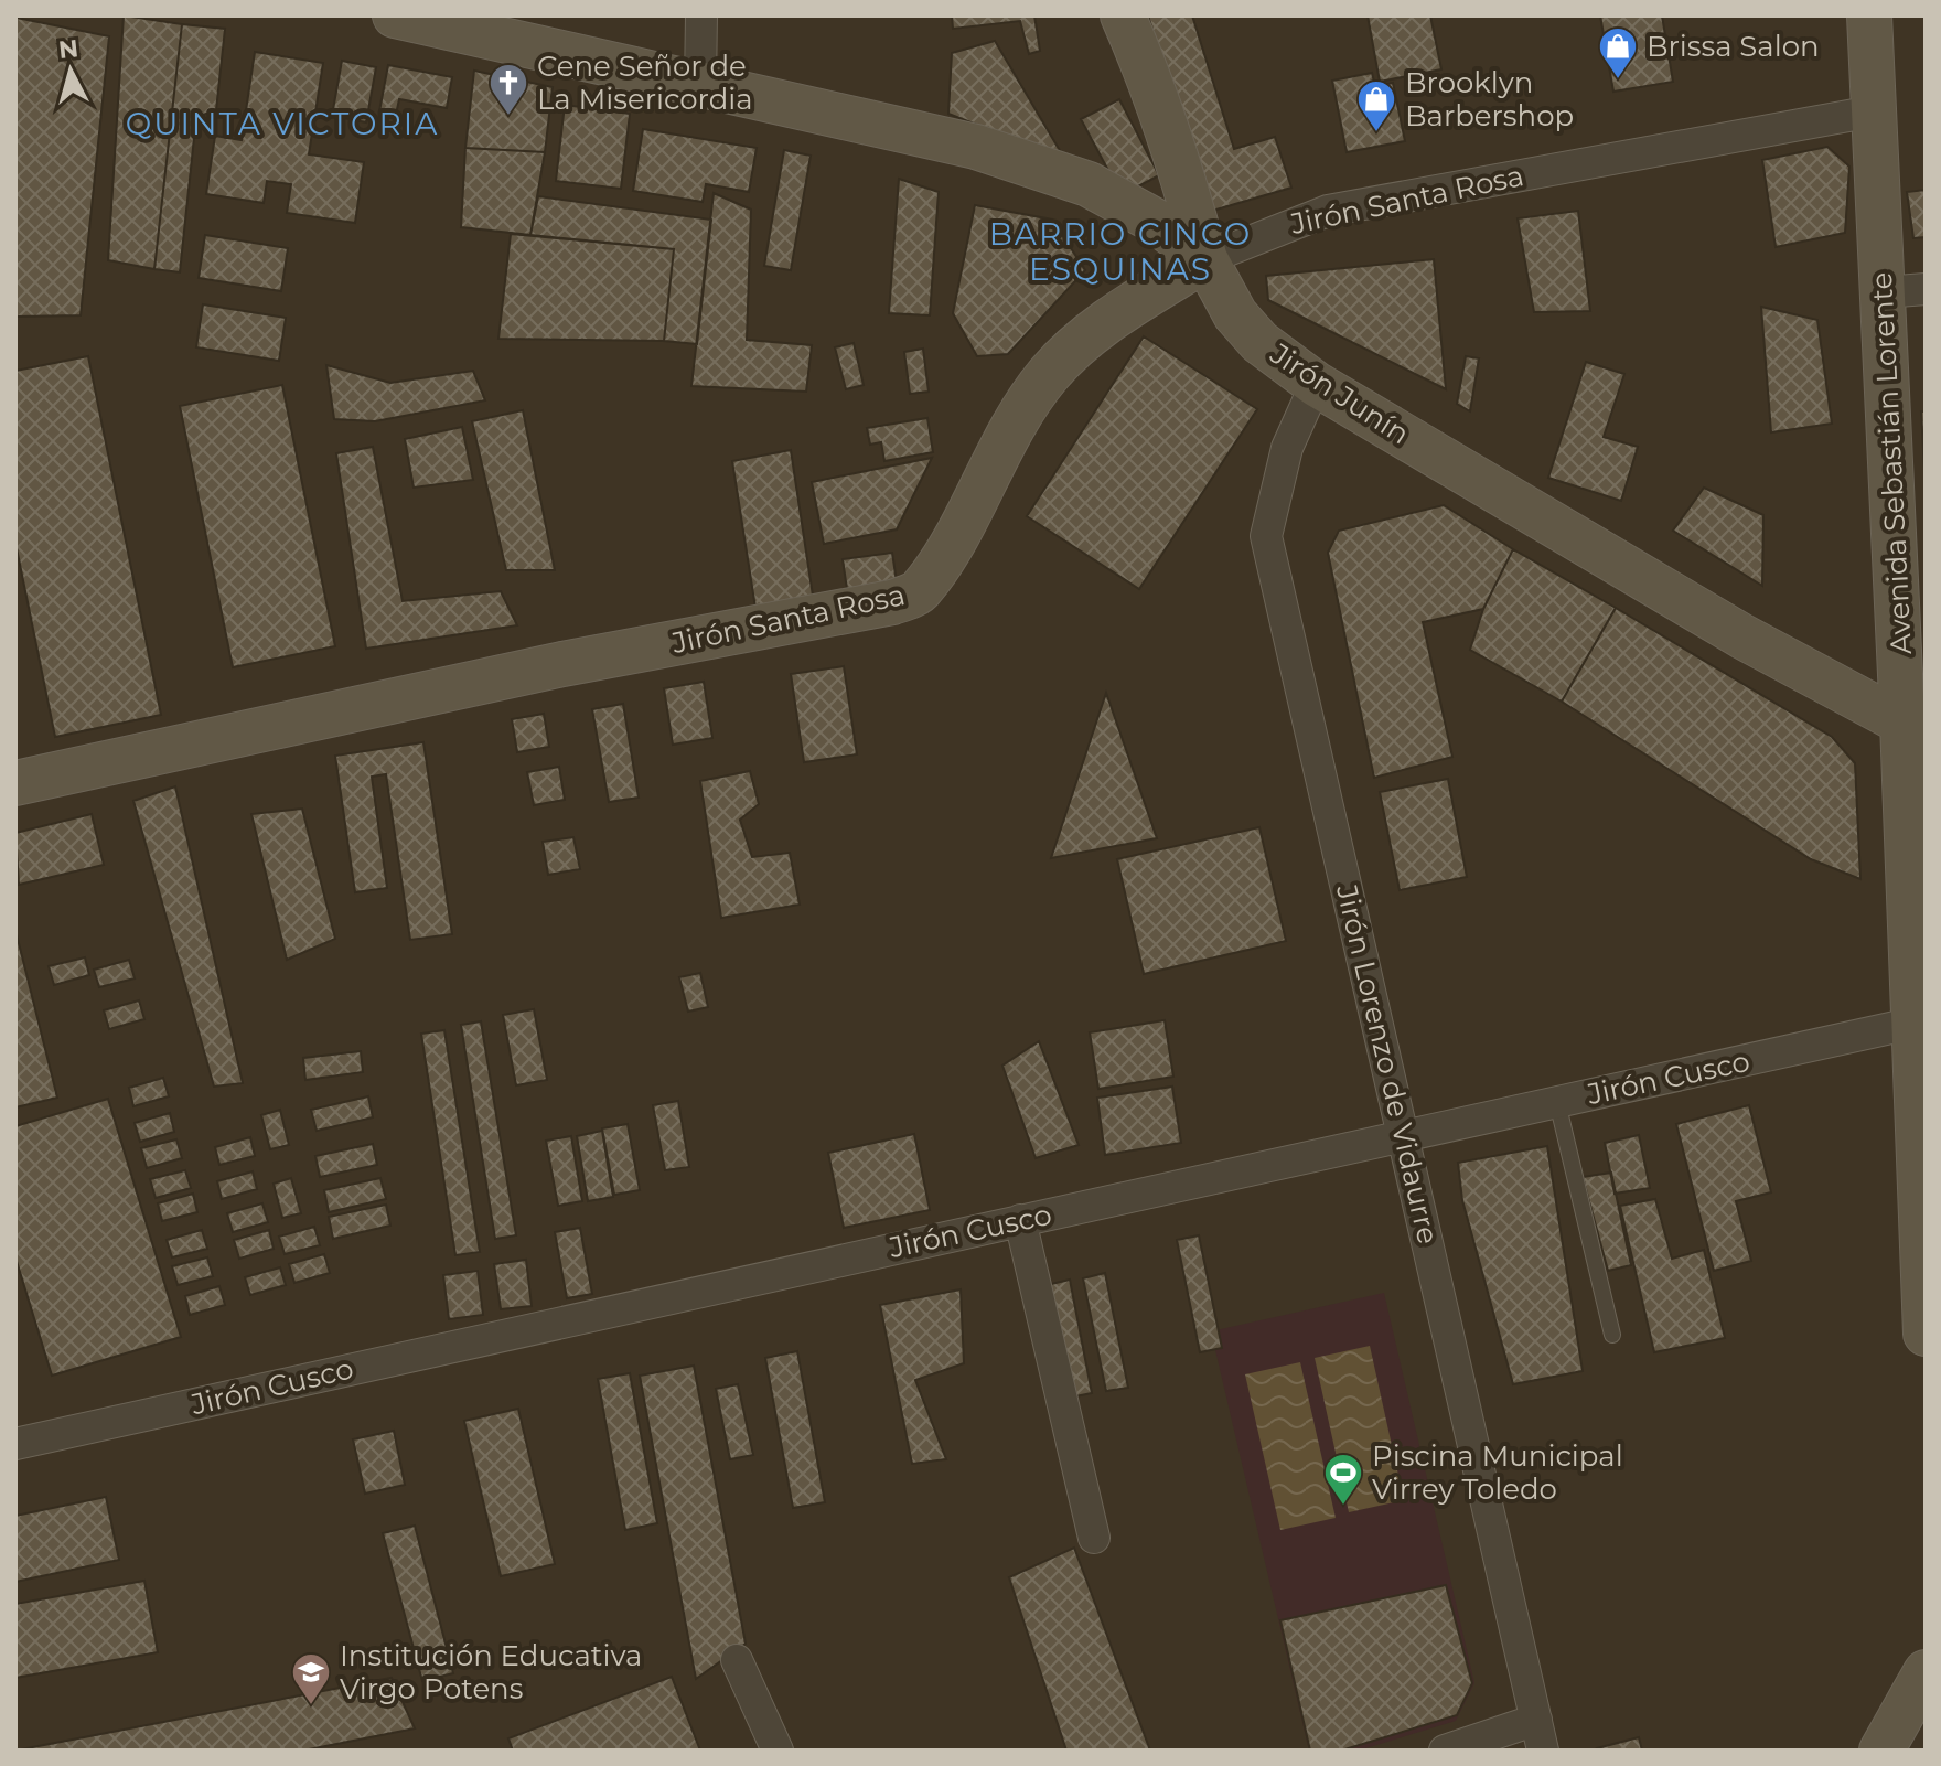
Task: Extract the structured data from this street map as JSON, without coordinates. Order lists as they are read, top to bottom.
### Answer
{
  "streets": {
    "street": [
      "Jirón Santa Rosa",
      "Jirón Junín",
      "Avenida Sebastián Lorente",
      "Jirón Lorenzo de Vidaurre",
      "Jirón Cusco"
    ]
  },
  "crossings": [
    ["Jirón Santa Rosa", "Jirón Junín"],
    ["Jirón Santa Rosa", "Avenida Sebastián Lorente"],
    ["Jirón Junín", "Avenida Sebastián Lorente"],
    ["Jirón Junín", "Jirón Lorenzo de Vidaurre"],
    ["Avenida Sebastián Lorente", "Jirón Cusco"],
    ["Jirón Lorenzo de Vidaurre", "Jirón Cusco"]
  ],
  "districts": ["QUINTA VICTORIA", "BARRIO CINCO ESQUINAS"],
  "places": {
    "shop": ["Brissa Salon", "Brooklyn Barbershop"],
    "church": ["Cene Señor de La Misericordia"],
    "sports": ["Piscina Municipal Virrey Toledo"],
    "school or university": ["Institución Educativa Virgo Potens"]
  },
  "north": "top"
}
